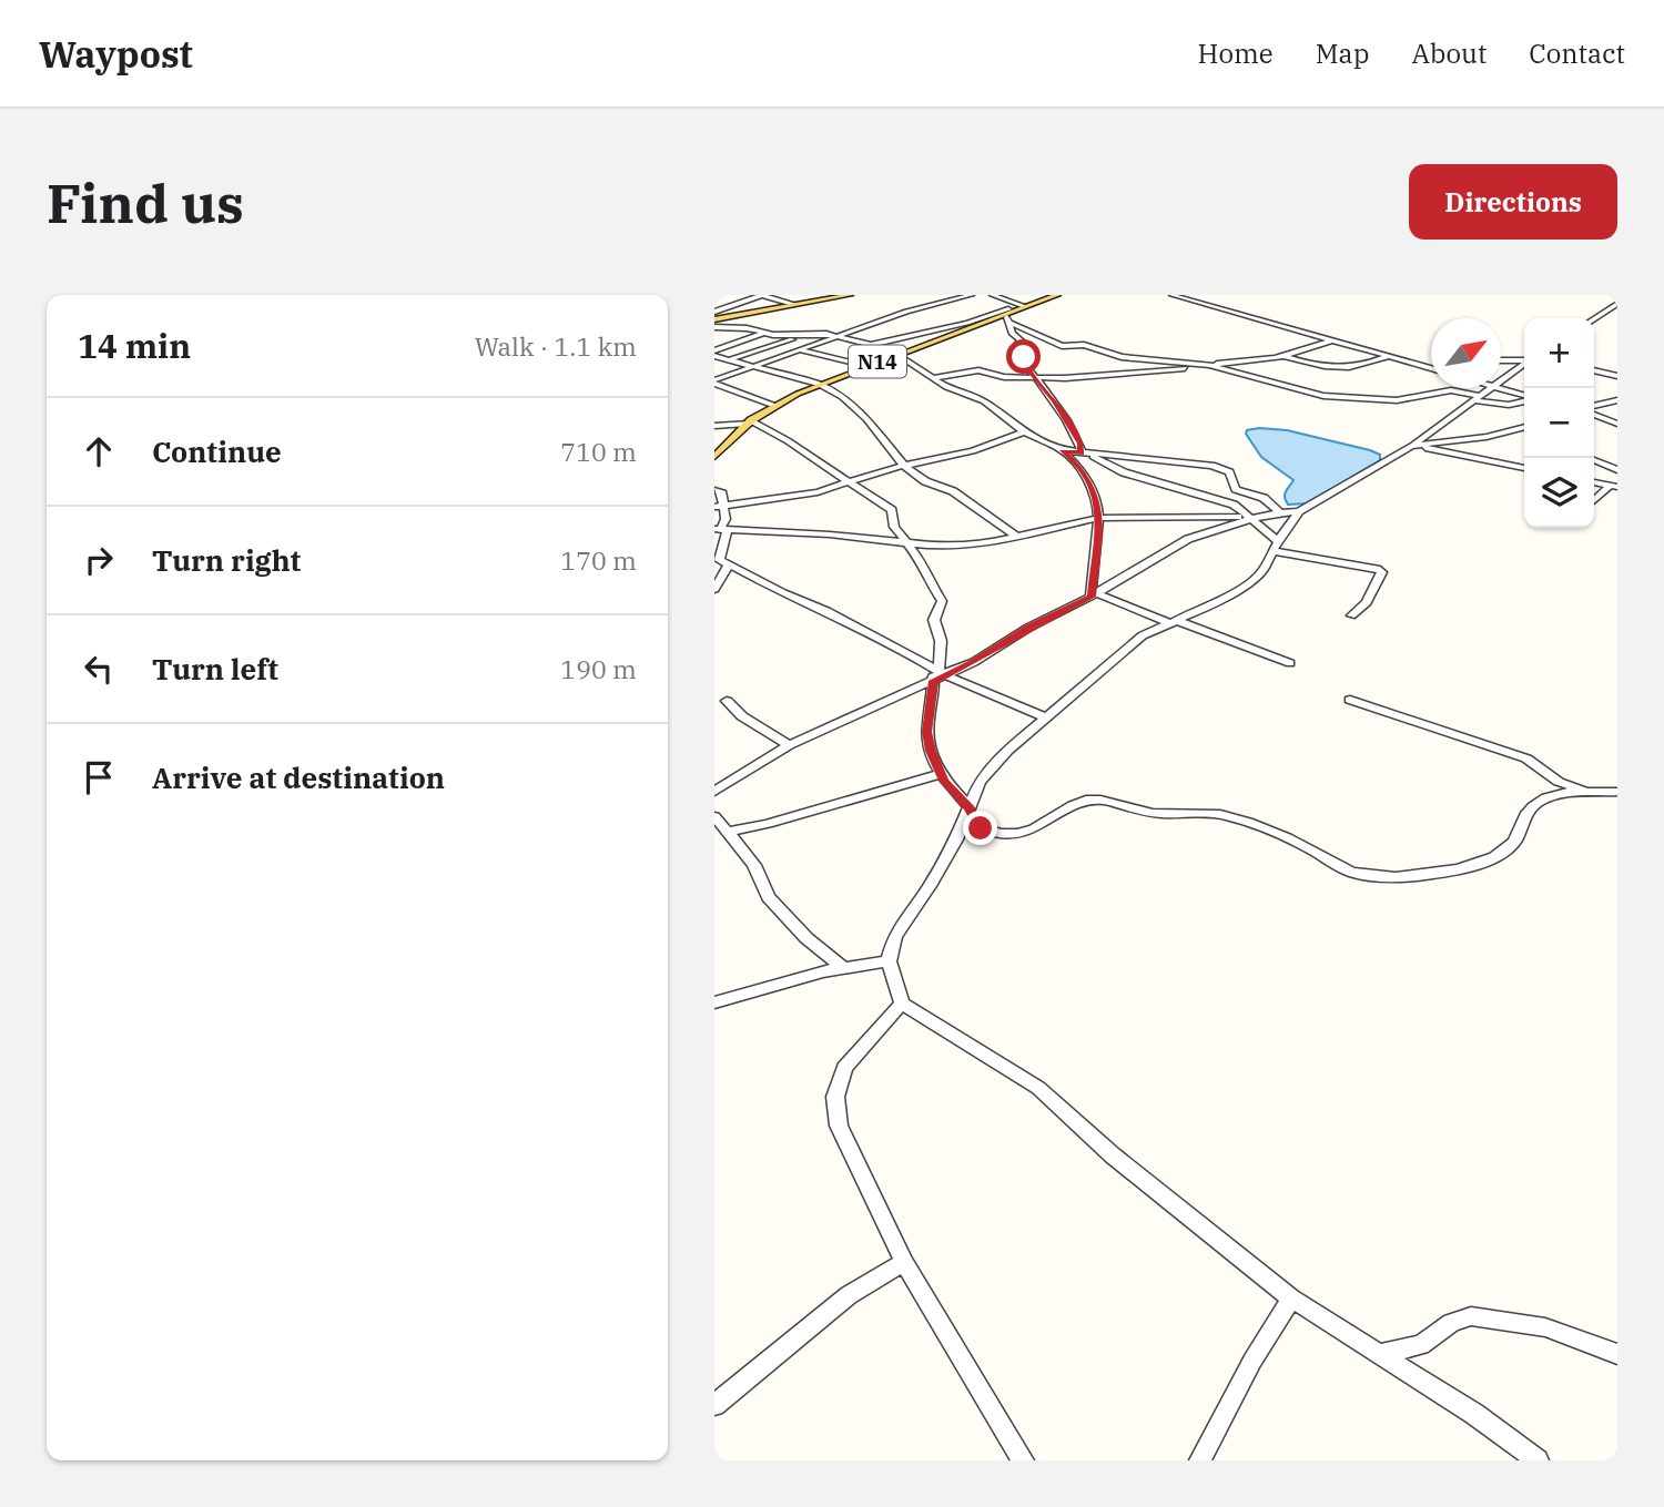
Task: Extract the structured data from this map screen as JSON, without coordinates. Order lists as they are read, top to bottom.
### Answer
{
  "streets": {
    "main road": ["N14"]
  },
  "north": "top right",
  "page": {
    "header": "Waypost",
    "nav": [
      "Home",
      "Map",
      "About",
      "Contact"
    ],
    "buttons": "Directions",
    "title": "Find us",
    "heading": ["14 min", "Walk · 1.1 km"],
    "map_buttons": ["+", "−"],
    "list": [
      ["Continue", "710 m"],
      ["Turn right", "170 m"],
      ["Turn left", "190 m"],
      "Arrive at destination"
    ]
  }
}
